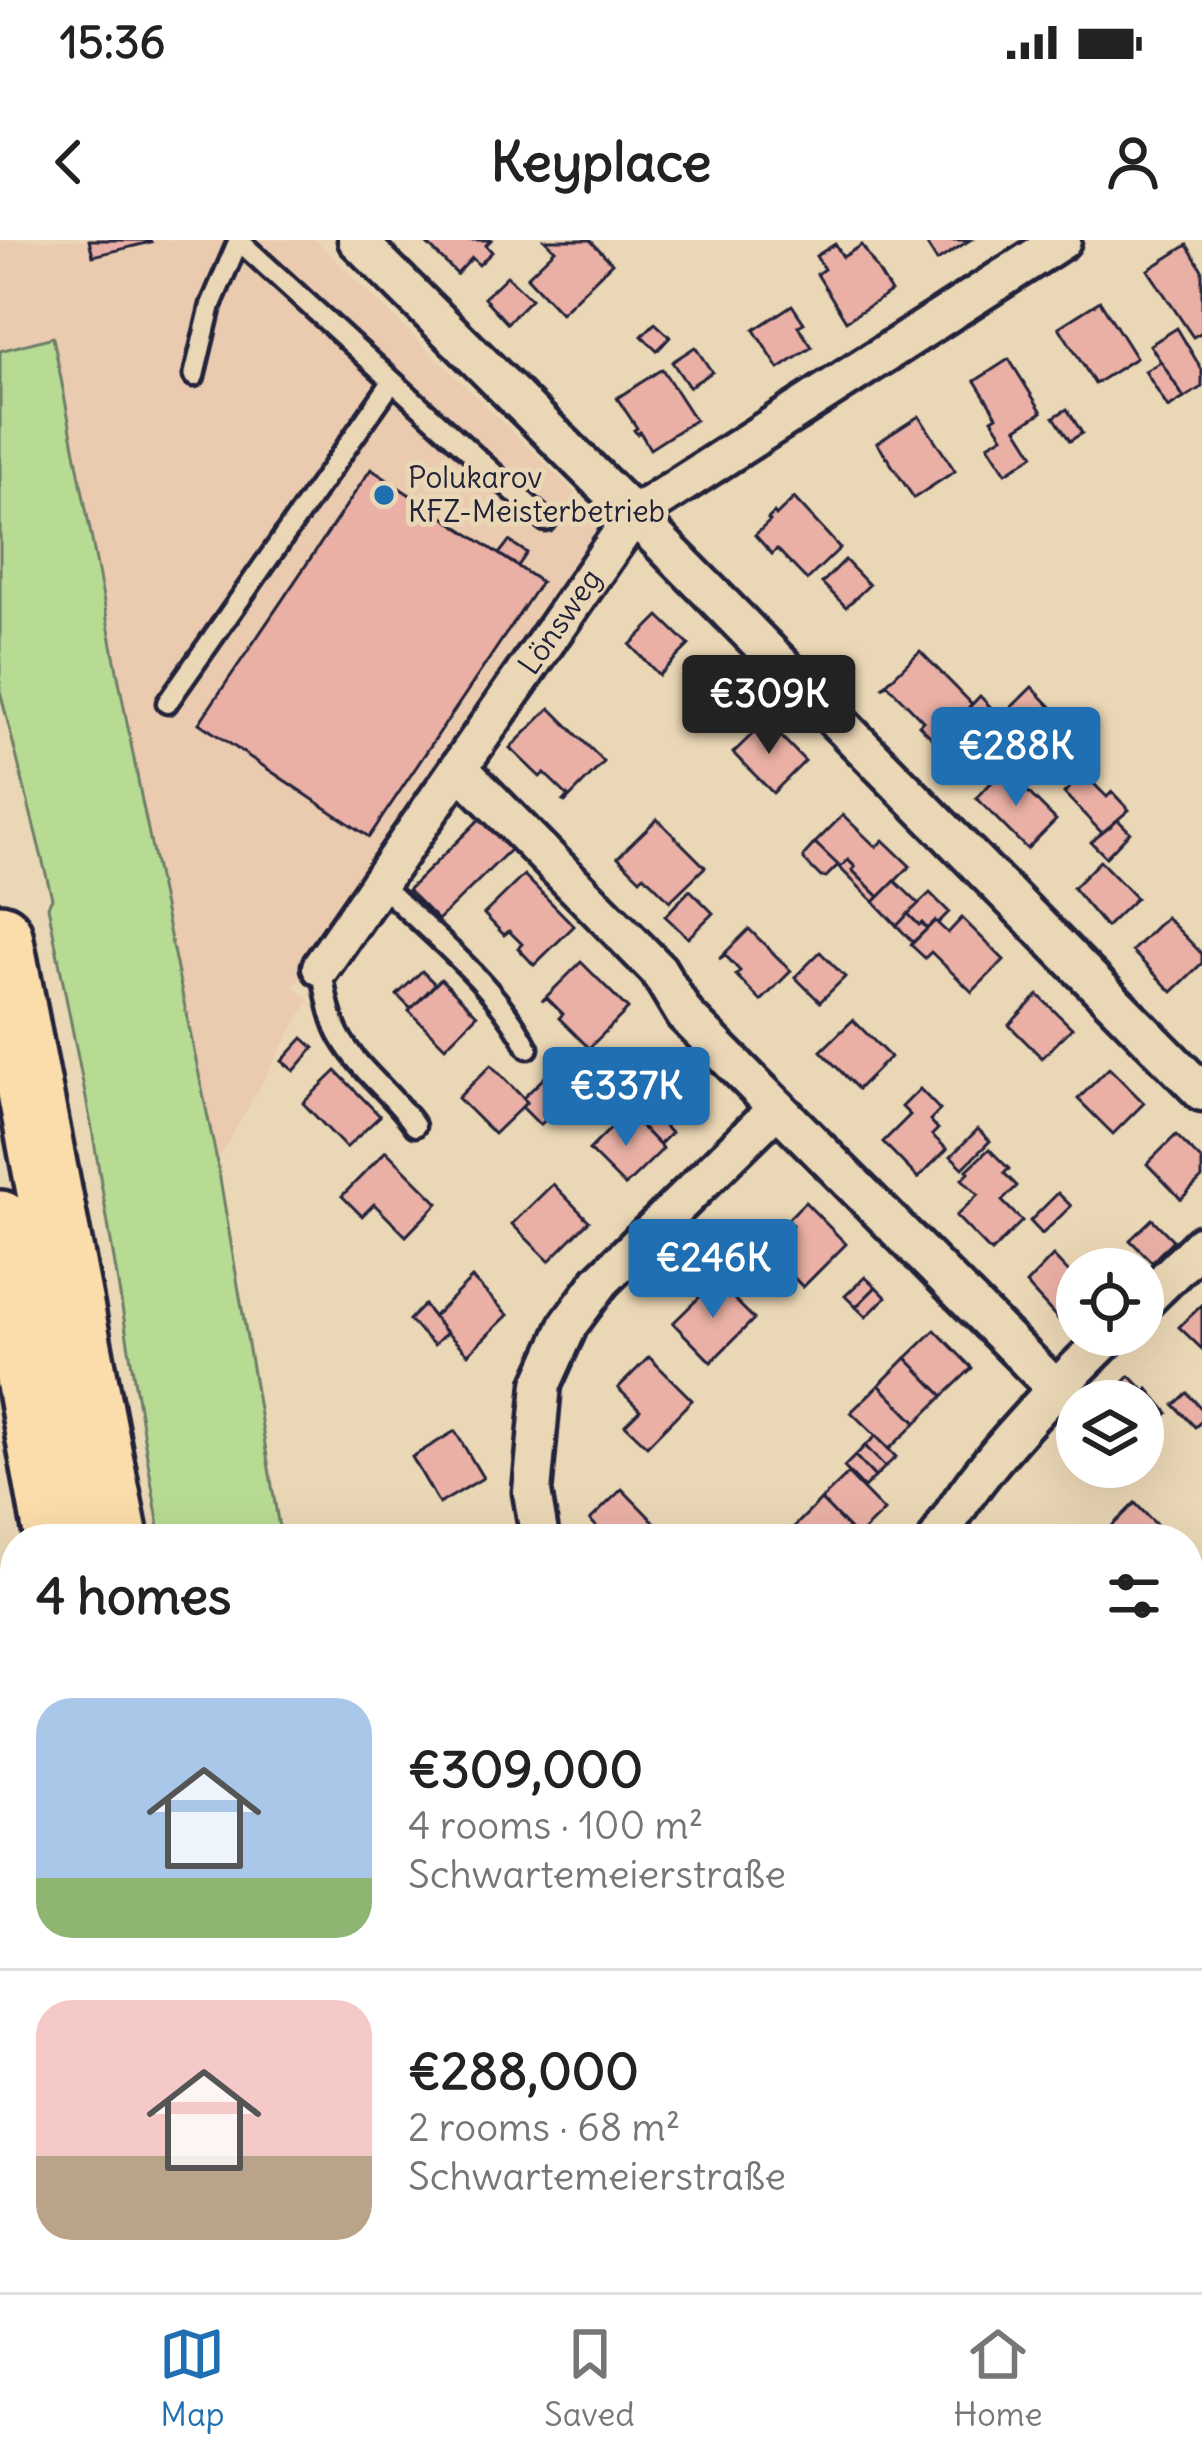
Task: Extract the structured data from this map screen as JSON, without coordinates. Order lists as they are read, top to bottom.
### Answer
{
  "streets": {
    "street": ["Lönsweg"]
  },
  "places": ["Polukarov KFZ-Meisterbetrieb"],
  "page": {
    "status": "15:36",
    "header": "Keyplace",
    "price": [
      "€309K",
      "€288K",
      "€337K",
      "€246K"
    ],
    "heading": "4 homes",
    "list": [
      {
        "name": "€309,000",
        "note": "4 rooms · 100 m² · Schwartemeierstraße"
      },
      {
        "name": "€288,000",
        "note": "2 rooms · 68 m² · Schwartemeierstraße"
      }
    ],
    "tabs": ["Map", "Saved", "Home"]
  }
}
